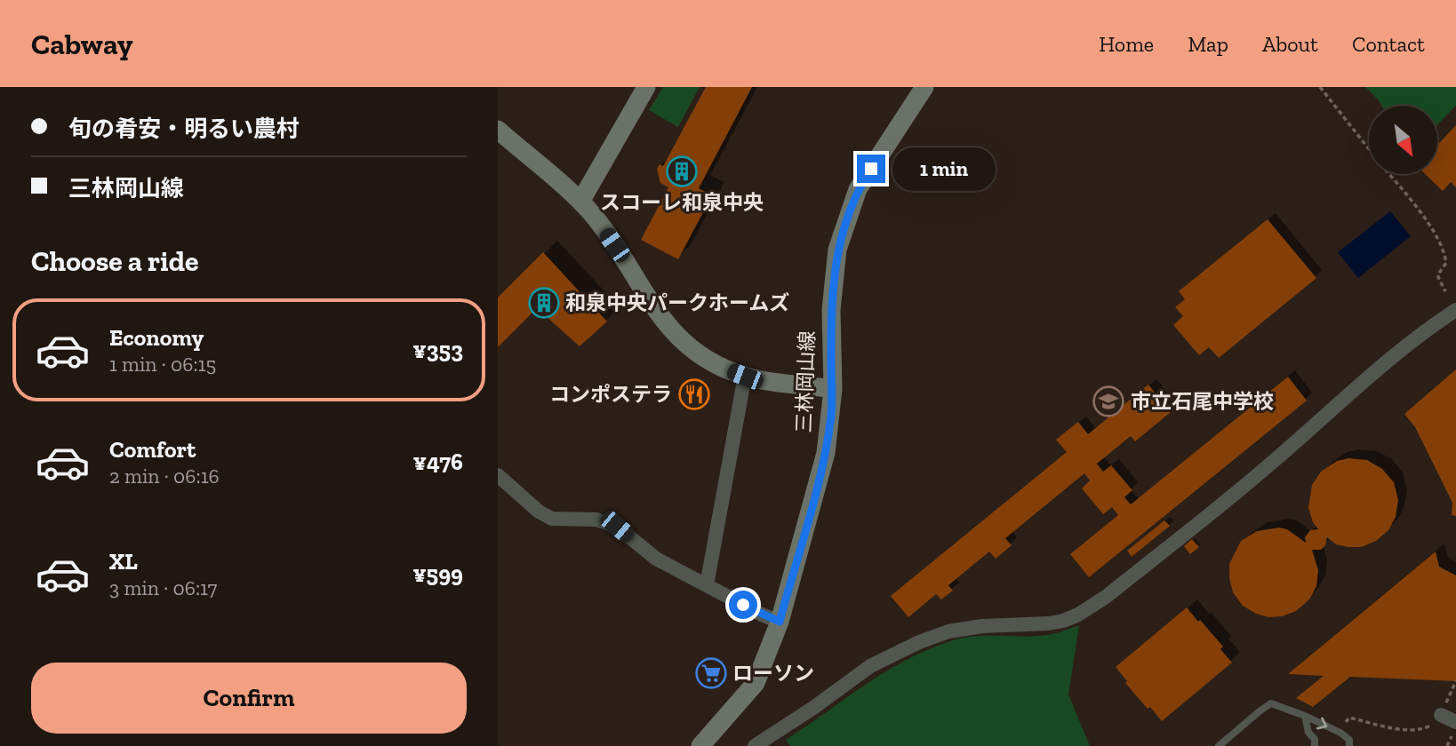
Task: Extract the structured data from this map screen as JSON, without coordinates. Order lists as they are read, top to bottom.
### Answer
{
  "streets": {
    "main road": ["三林岡山線"]
  },
  "places": {
    "building": ["スコーレ和泉中央", "和泉中央パークホームズ"],
    "restaurant": ["コンポステラ"],
    "school or university": ["市立石尾中学校"],
    "supermarket": ["ローソン"]
  },
  "north": "bottom right",
  "page": {
    "header": "Cabway",
    "nav": [
      "Home",
      "Map",
      "About",
      "Contact"
    ],
    "banner": ["旬の肴安・明るい農村", "三林岡山線"],
    "bubble": "1 min",
    "heading": "Choose a ride",
    "list": [
      {
        "name": "Economy",
        "note": "1 min · 06:15",
        "value": "¥353"
      },
      {
        "name": "Comfort",
        "note": "2 min · 06:16",
        "value": "¥476"
      },
      {
        "name": "XL",
        "note": "3 min · 06:17",
        "value": "¥599"
      }
    ],
    "buttons": "Confirm"
  }
}
